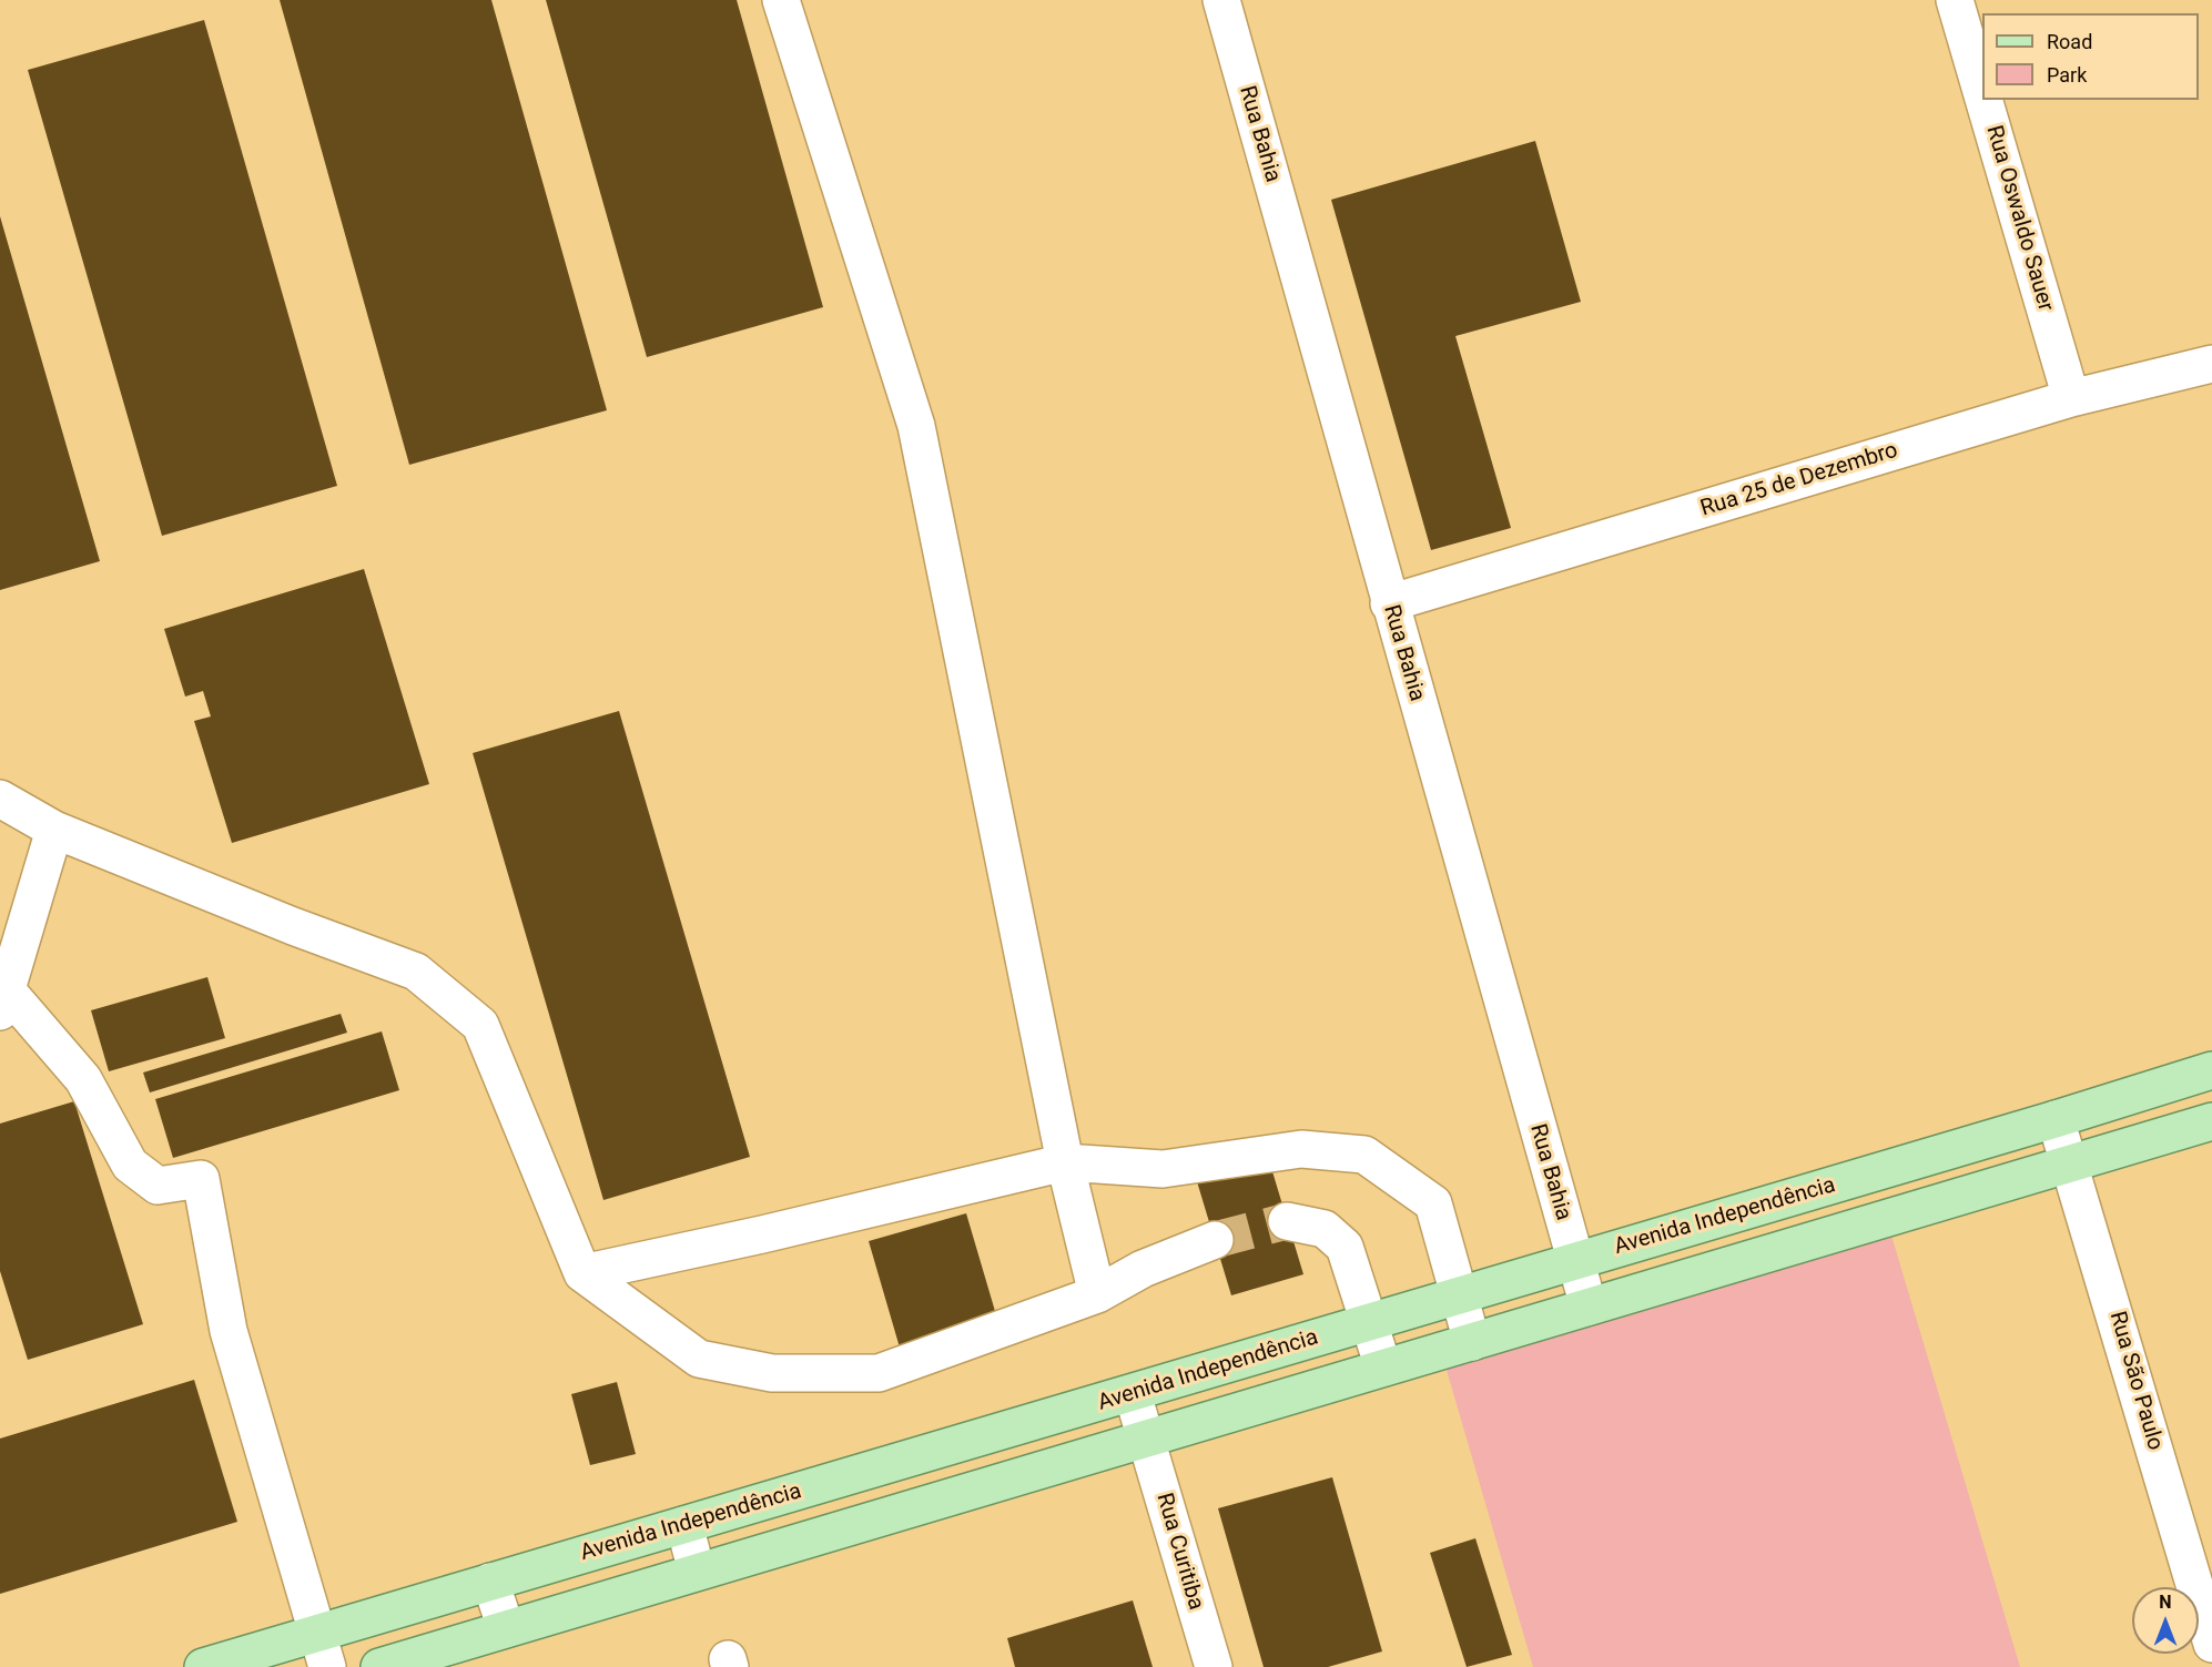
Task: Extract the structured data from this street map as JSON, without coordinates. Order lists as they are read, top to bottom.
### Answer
{
  "streets": {
    "main road": ["Avenida Independência"],
    "street": [
      "Rua Bahia",
      "Rua Oswaldo Sauer",
      "Rua 25 de Dezembro",
      "Rua São Paulo",
      "Rua Curitiba"
    ]
  },
  "crossings": [
    ["Rua Bahia", "Rua 25 de Dezembro"],
    ["Rua Bahia", "Avenida Independência"],
    ["Rua Oswaldo Sauer", "Rua 25 de Dezembro"],
    ["Avenida Independência", "Rua São Paulo"],
    ["Avenida Independência", "Rua Curitiba"]
  ],
  "legend": ["Road", "Park"],
  "north": "top"
}
